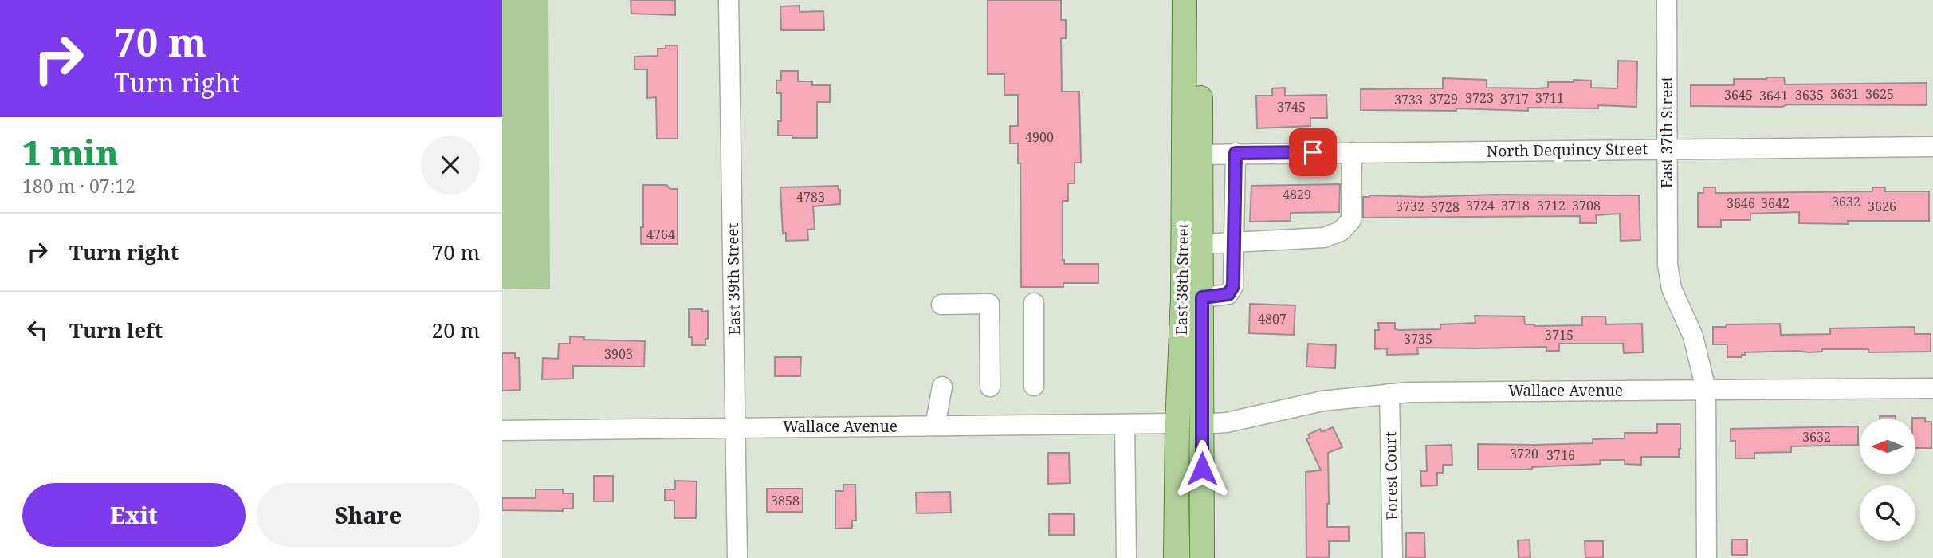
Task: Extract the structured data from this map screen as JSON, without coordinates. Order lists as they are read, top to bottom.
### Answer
{
  "streets": {
    "main road": ["East 38th Street"],
    "street": [
      "East 37th Street",
      "North Dequincy Street",
      "East 39th Street",
      "Wallace Avenue",
      "Forest Court"
    ]
  },
  "crossings": [
    ["East 37th Street", "North Dequincy Street"],
    ["East 37th Street", "Wallace Avenue"],
    ["North Dequincy Street", "East 38th Street"],
    ["East 39th Street", "Wallace Avenue"],
    ["East 38th Street", "Wallace Avenue"],
    ["Wallace Avenue", "Forest Court"]
  ],
  "house_numbers": [
    "3631",
    "3625",
    "3645",
    "3635",
    "3641",
    "3723",
    "3711",
    "3729",
    "3717",
    "3733",
    "3745",
    "4900",
    "4829",
    "4783",
    "3632",
    "3646",
    "3642",
    "3724",
    "3718",
    "3712",
    "3708",
    "3732",
    "3626",
    "3728",
    "4764",
    "4807",
    "3715",
    "3735",
    "3903",
    "3632",
    "3720",
    "3716",
    "3858"
  ],
  "north": "left",
  "page": {
    "turn": ["70 m", "Turn right"],
    "heading": ["1 min", "180 m · 07:12"],
    "list": [
      {
        "name": "Turn right",
        "value": "70 m"
      },
      {
        "name": "Turn left",
        "value": "20 m"
      }
    ],
    "buttons": ["Exit", "Share"]
  }
}
